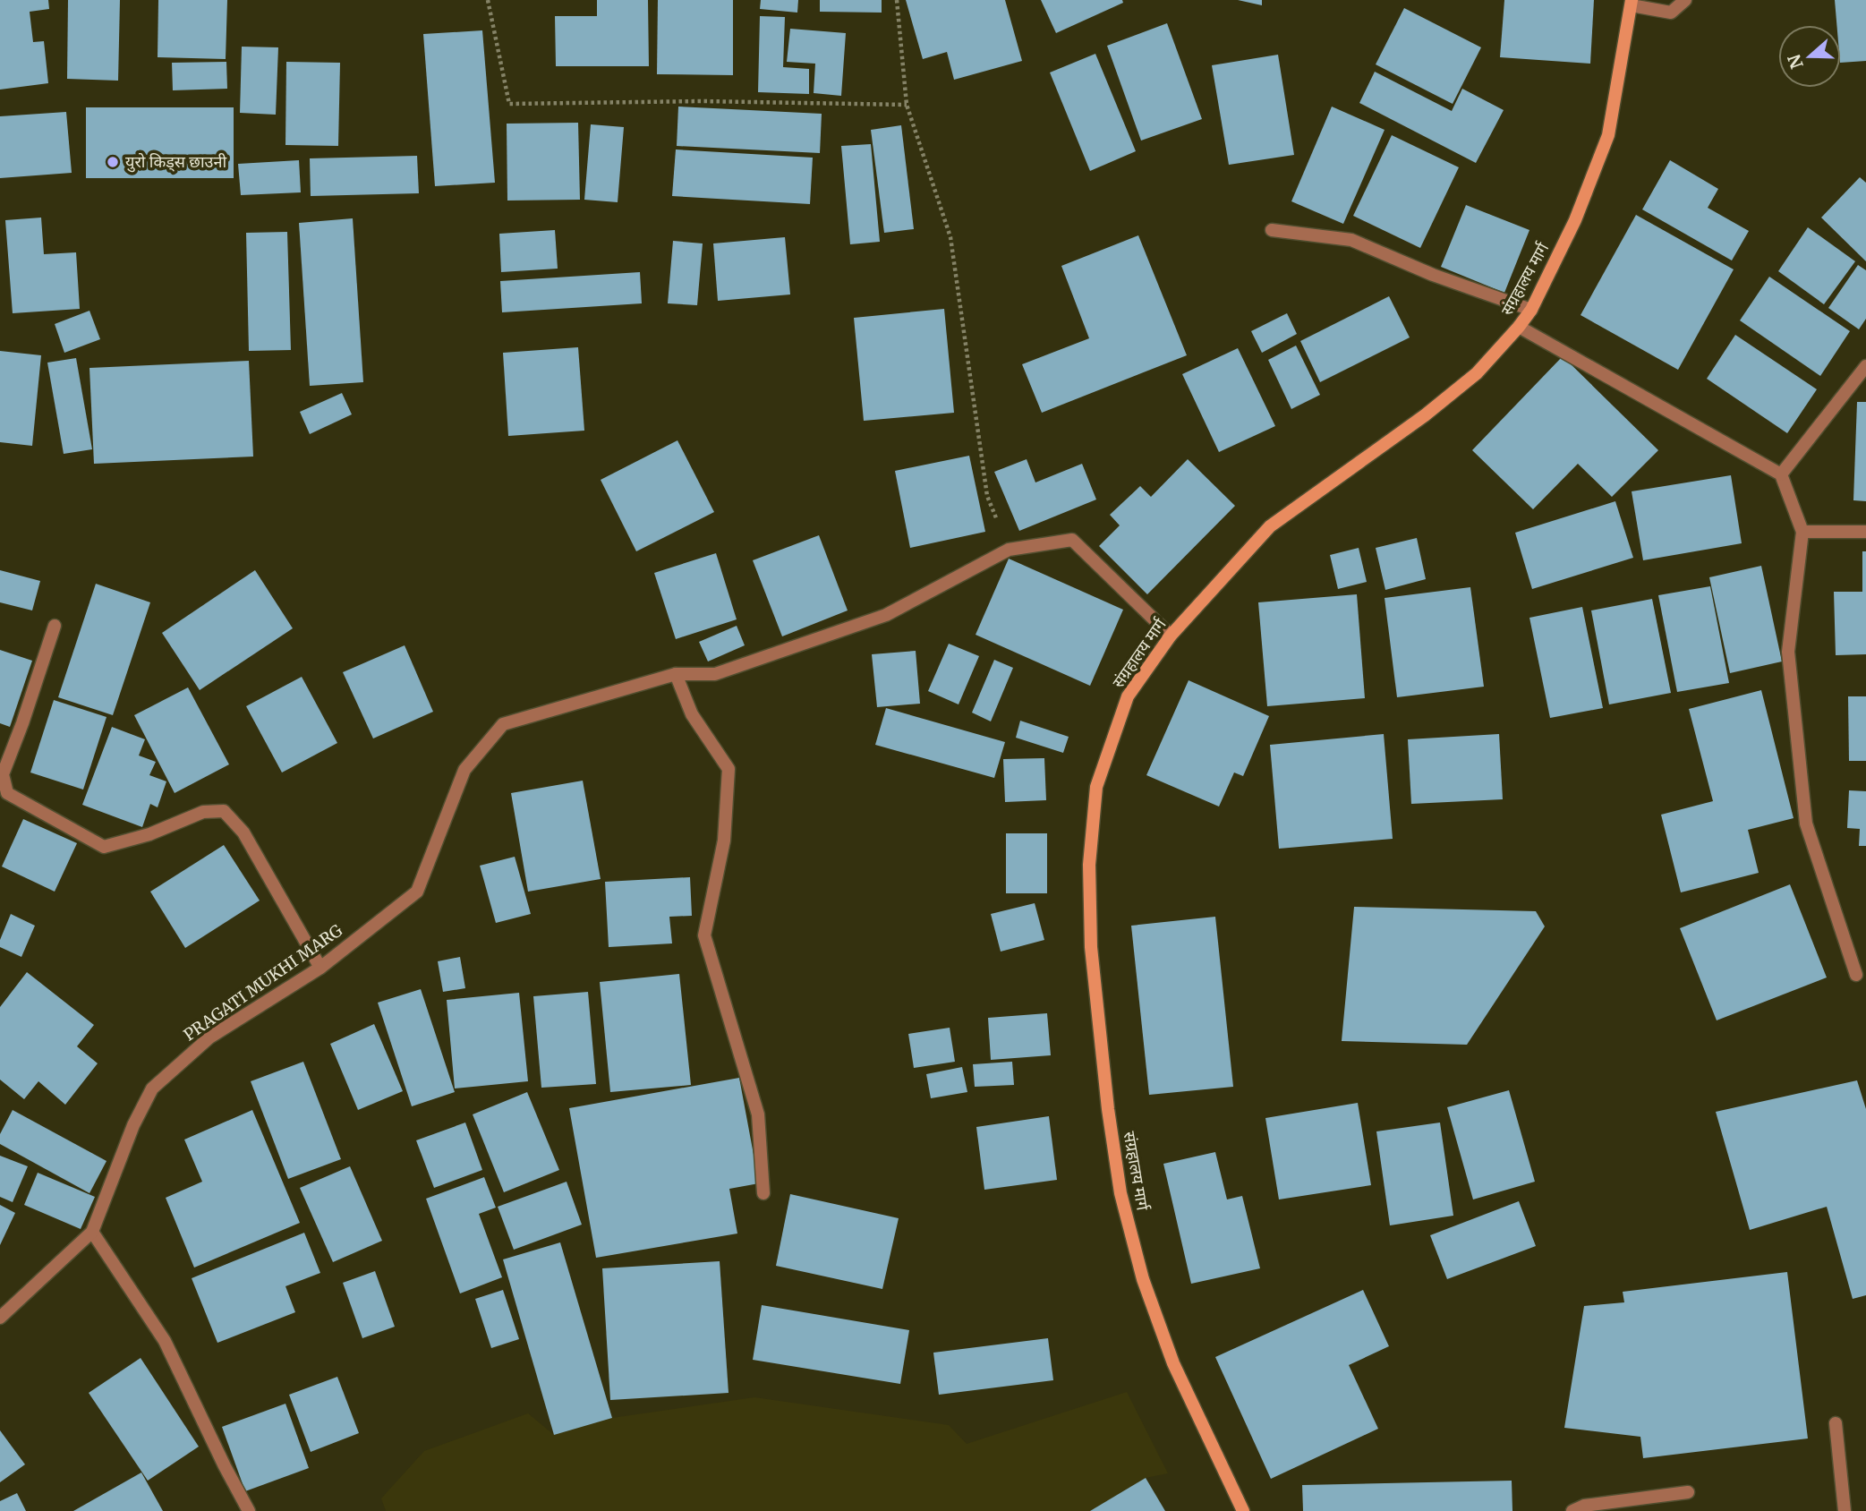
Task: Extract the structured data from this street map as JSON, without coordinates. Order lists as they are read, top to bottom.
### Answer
{
  "streets": {
    "main road": ["संग्रहालय मार्ग"],
    "street": ["PRAGATI MUKHI MARG"]
  },
  "crossings": [
    ["संग्रहालय मार्ग", "PRAGATI MUKHI MARG"]
  ],
  "places": ["युरो किड्स छाउनी"],
  "north": "left"
}
